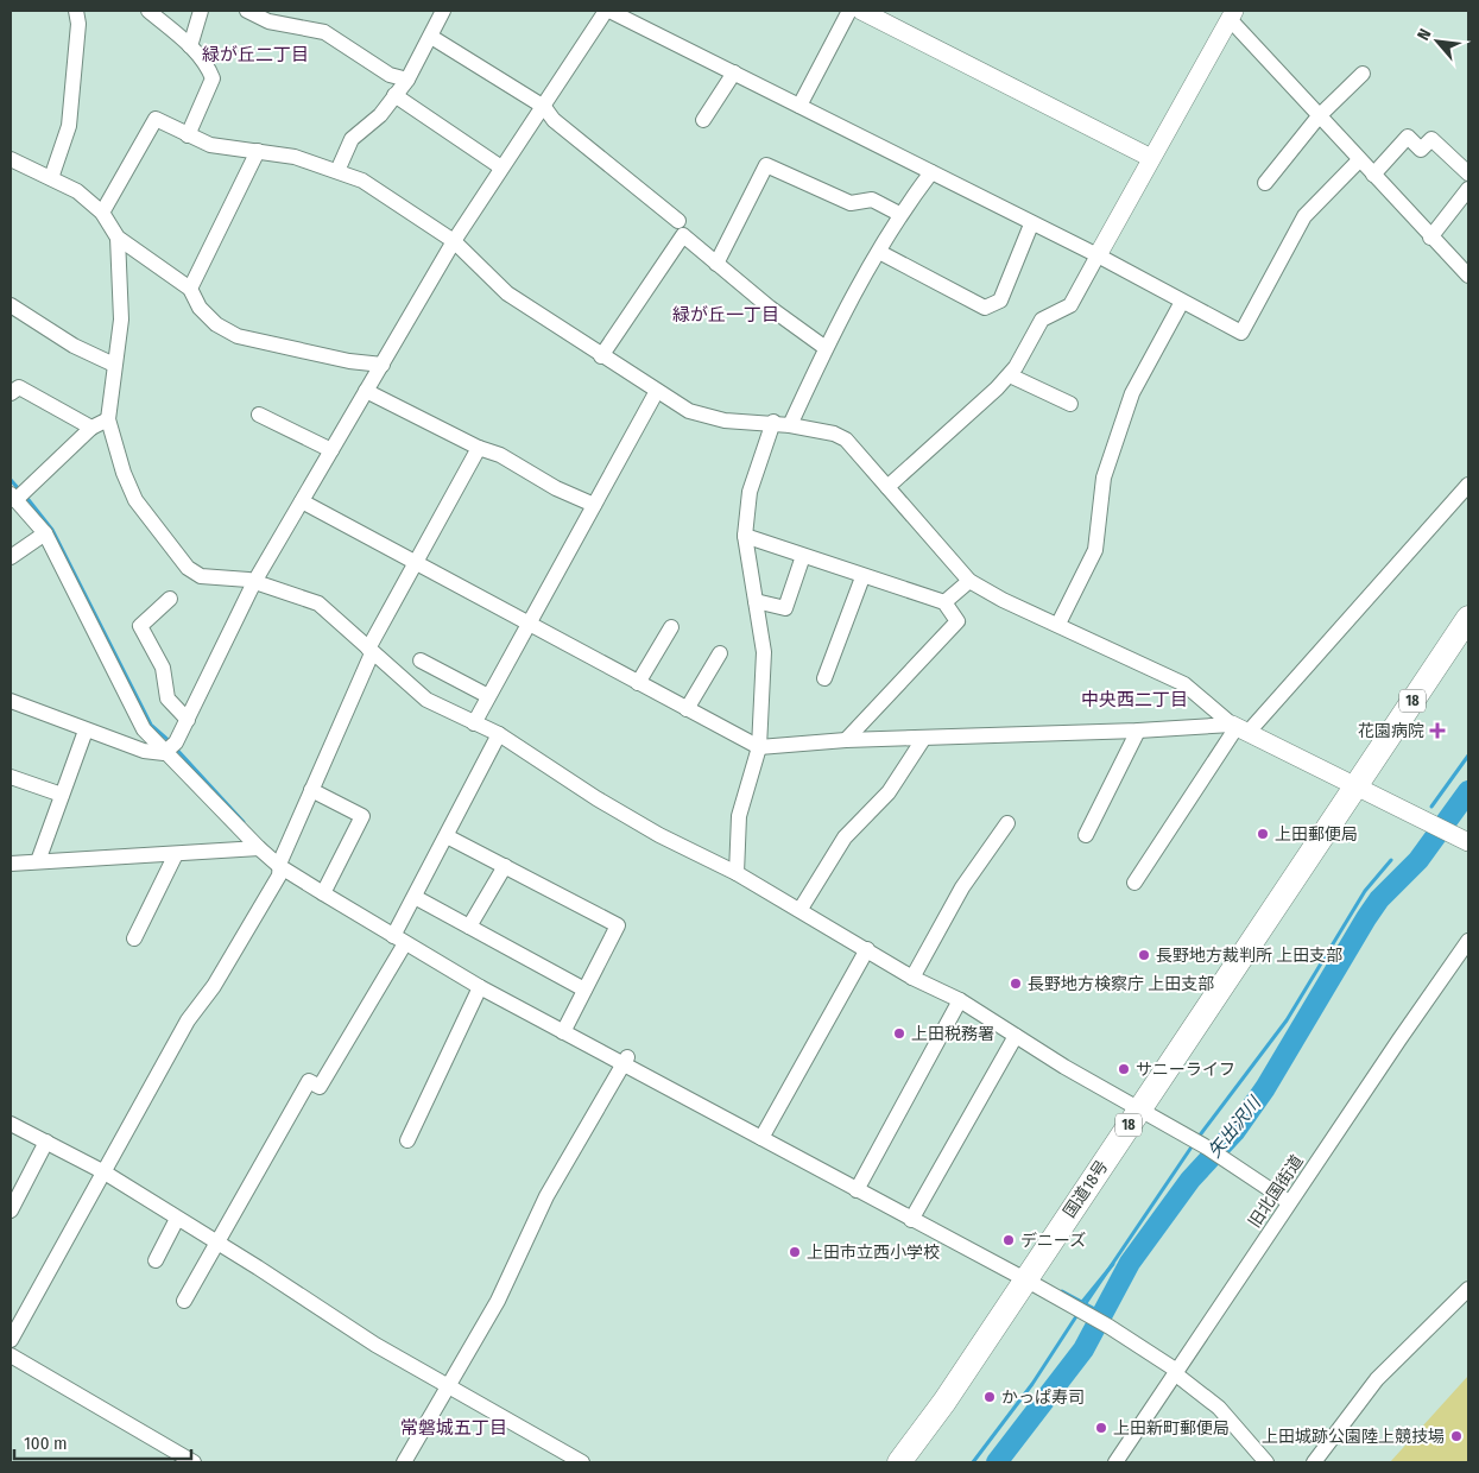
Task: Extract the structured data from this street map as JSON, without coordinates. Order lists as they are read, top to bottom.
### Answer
{
  "streets": {
    "highway": ["18", "国道18号"],
    "street": ["旧北国街道"]
  },
  "districts": [
    "緑が丘二丁目",
    "緑が丘一丁目",
    "中央西二丁目",
    "常磐城五丁目"
  ],
  "water": ["矢出沢川"],
  "places": {
    "health": ["花園病院"],
    "other": [
      "上田郵便局",
      "長野地方裁判所 上田支部",
      "長野地方検察庁 上田支部",
      "上田税務署",
      "サニーライフ",
      "デニーズ",
      "上田市立西小学校",
      "かっぱ寿司",
      "上田新町郵便局",
      "上田城跡公園陸上競技場"
    ]
  },
  "scale_bar": "100 m",
  "north": "top left"
}
